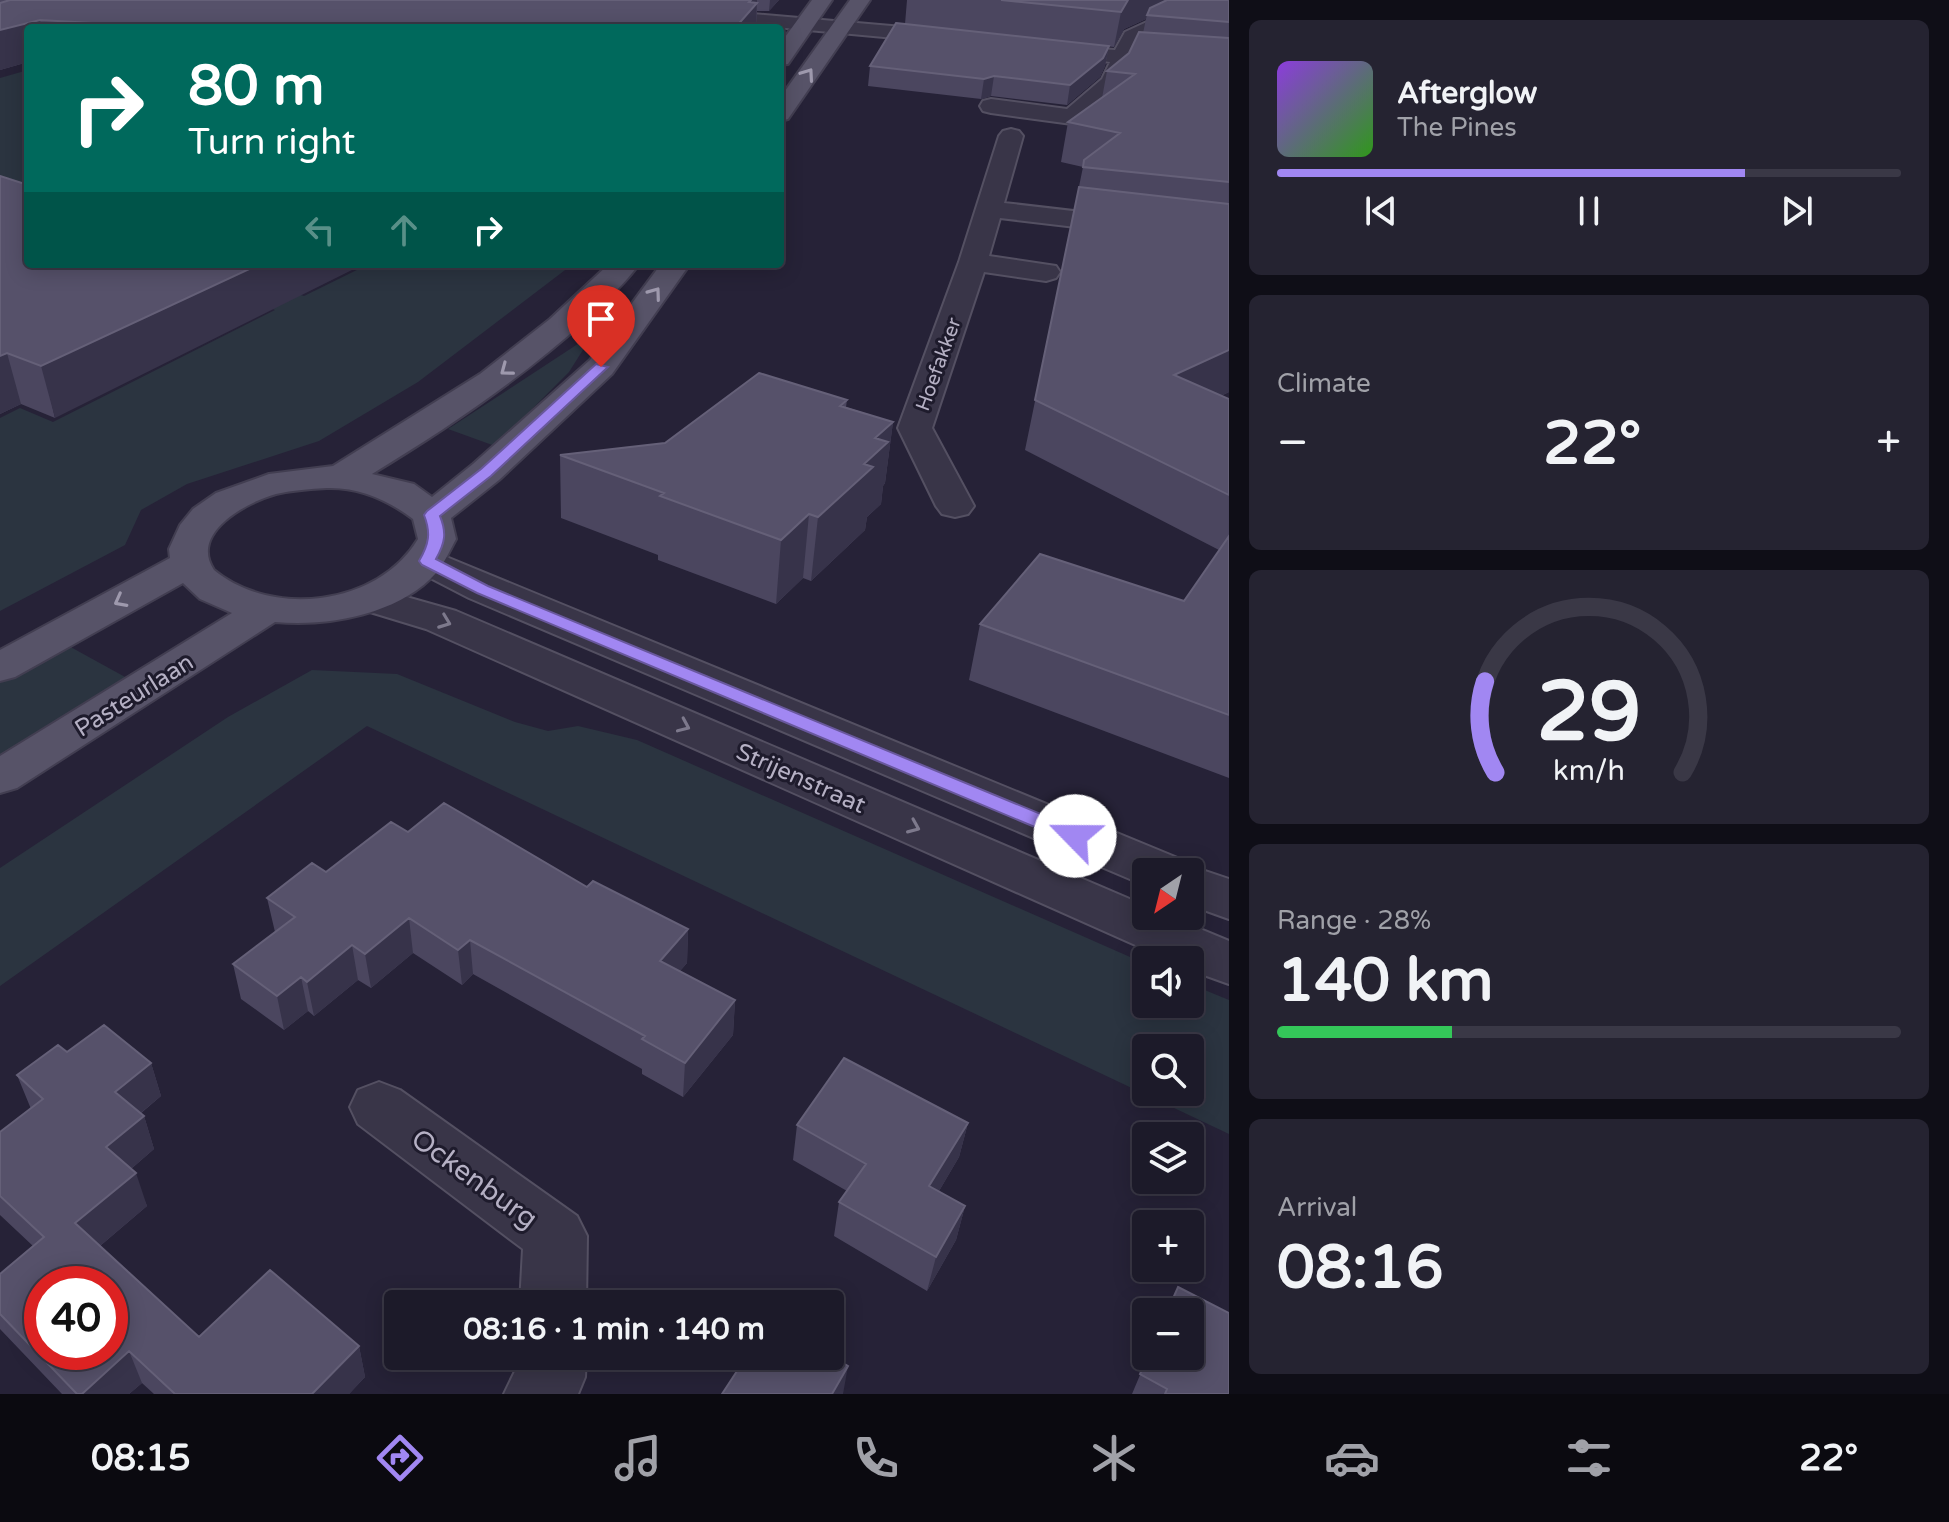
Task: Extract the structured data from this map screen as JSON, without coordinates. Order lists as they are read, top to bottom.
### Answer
{
  "streets": {
    "main road": ["Pasteurlaan"],
    "street": ["Hoefakker", "Strijenstraat", "Ockenburg"]
  },
  "north": "bottom left",
  "page": {
    "turn": ["80 m", "Turn right"],
    "song": ["Afterglow", "The Pines"],
    "tile": [
      "Climate",
      ["Range · 28%", "140 km"],
      ["Arrival", "08:16"]
    ],
    "heat": ["−", "22°", "+"],
    "map_buttons": ["+", "−"],
    "limit": "40",
    "trip": "08:16 · 1 min · 140 m",
    "tabs": ["08:15", "22°"],
    "gauge": ["29", "km/h"]
  }
}
